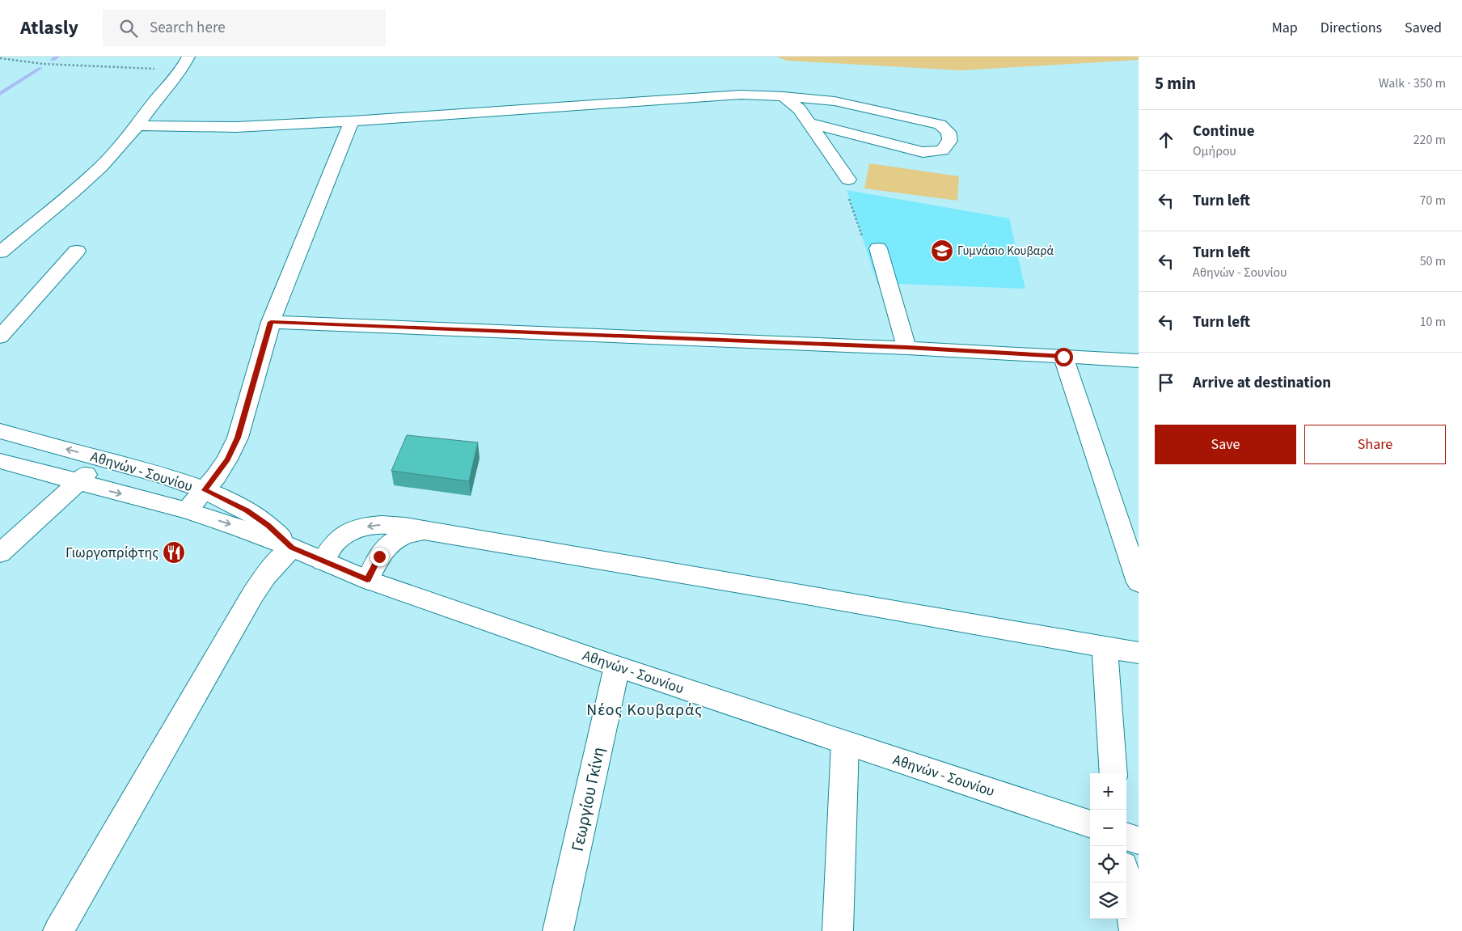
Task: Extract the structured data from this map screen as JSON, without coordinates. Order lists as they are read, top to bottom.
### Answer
{
  "streets": {
    "street": ["Αθηνών - Σουνίου", "Γεωργίου Γκίνη"]
  },
  "crossings": [
    ["Αθηνών - Σουνίου", "Γεωργίου Γκίνη"]
  ],
  "districts": ["Νέος Κουβαράς"],
  "places": {
    "school or university": ["Γυμνάσιο Κουβαρά"],
    "restaurant": ["Γιωργοπρίφτης"]
  },
  "page": {
    "header": "Atlasly",
    "search": "Search here",
    "nav": ["Map", "Directions", "Saved"],
    "heading": ["5 min", "Walk · 350 m"],
    "list": [
      ["Continue", "Ομήρου", "220 m"],
      ["Turn left", "70 m"],
      ["Turn left", "Αθηνών - Σουνίου", "50 m"],
      ["Turn left", "10 m"],
      "Arrive at destination"
    ],
    "buttons": ["Save", "Share"],
    "map_buttons": ["+", "−"]
  }
}
